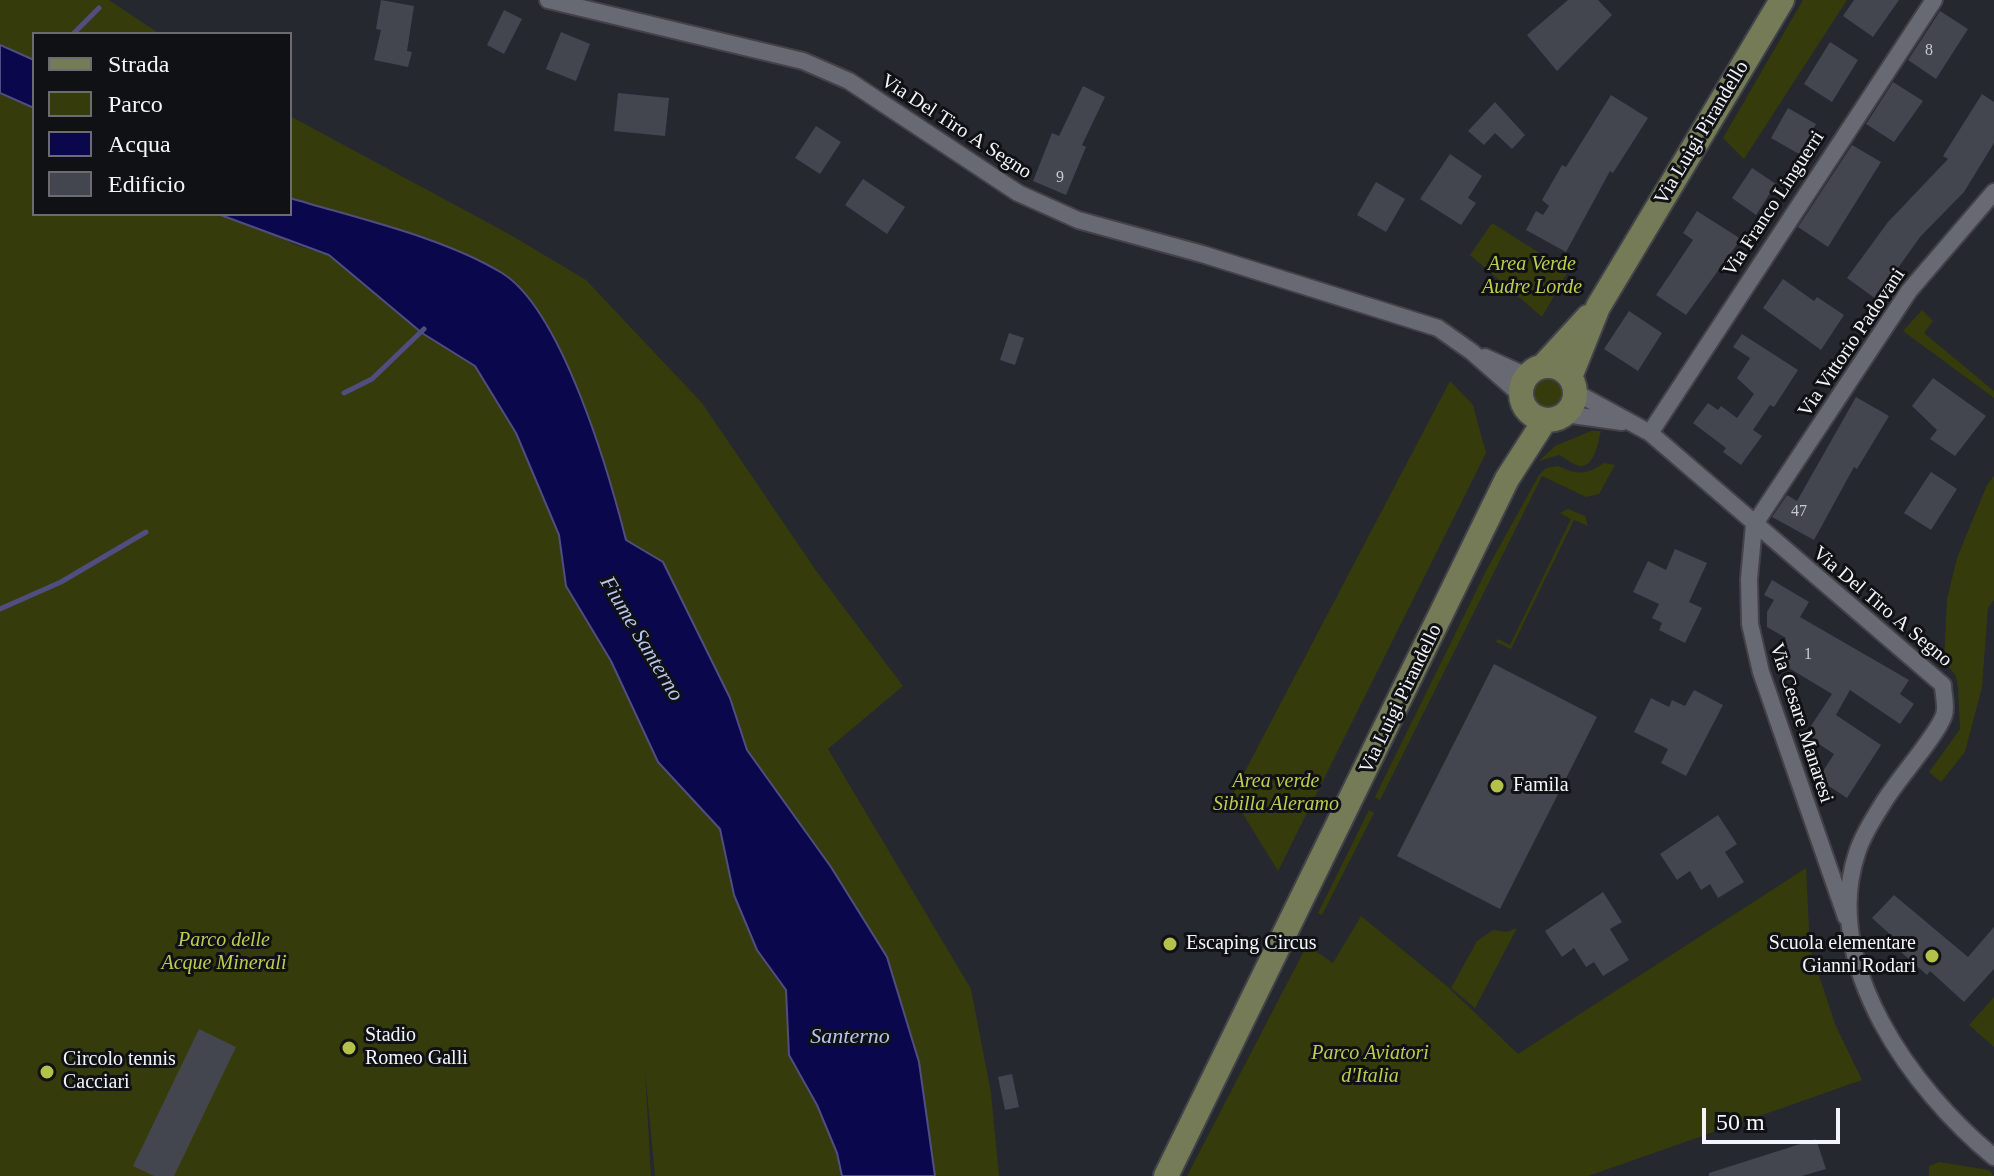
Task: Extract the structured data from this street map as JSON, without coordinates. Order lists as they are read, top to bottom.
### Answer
{
  "streets": {
    "street": [
      "Via Del Tiro A Segno",
      "Via Luigi Pirandello",
      "Via Franco Linguerri",
      "Via Vittorio Padovani",
      "Via Cesare Manaresi"
    ]
  },
  "crossings": [
    ["Via Del Tiro A Segno", "Via Luigi Pirandello"],
    ["Via Del Tiro A Segno", "Via Franco Linguerri"],
    ["Via Del Tiro A Segno", "Via Vittorio Padovani"],
    ["Via Del Tiro A Segno", "Via Cesare Manaresi"],
    ["Via Vittorio Padovani", "Via Cesare Manaresi"]
  ],
  "water": ["Fiume Santerno", "Santerno"],
  "parks": [
    "Area Verde Audre Lorde",
    "Area verde Sibilla Aleramo",
    "Parco delle Acque Minerali",
    "Parco Aviatori d'Italia"
  ],
  "places": [
    "Famila",
    "Escaping Circus",
    "Scuola elementare Gianni Rodari",
    "Stadio Romeo Galli",
    "Circolo tennis Cacciari"
  ],
  "house_numbers": [
    "8",
    "9",
    "47",
    "1"
  ],
  "legend": [
    "Strada",
    "Parco",
    "Acqua",
    "Edificio"
  ],
  "scale_bar": "50 m"
}
